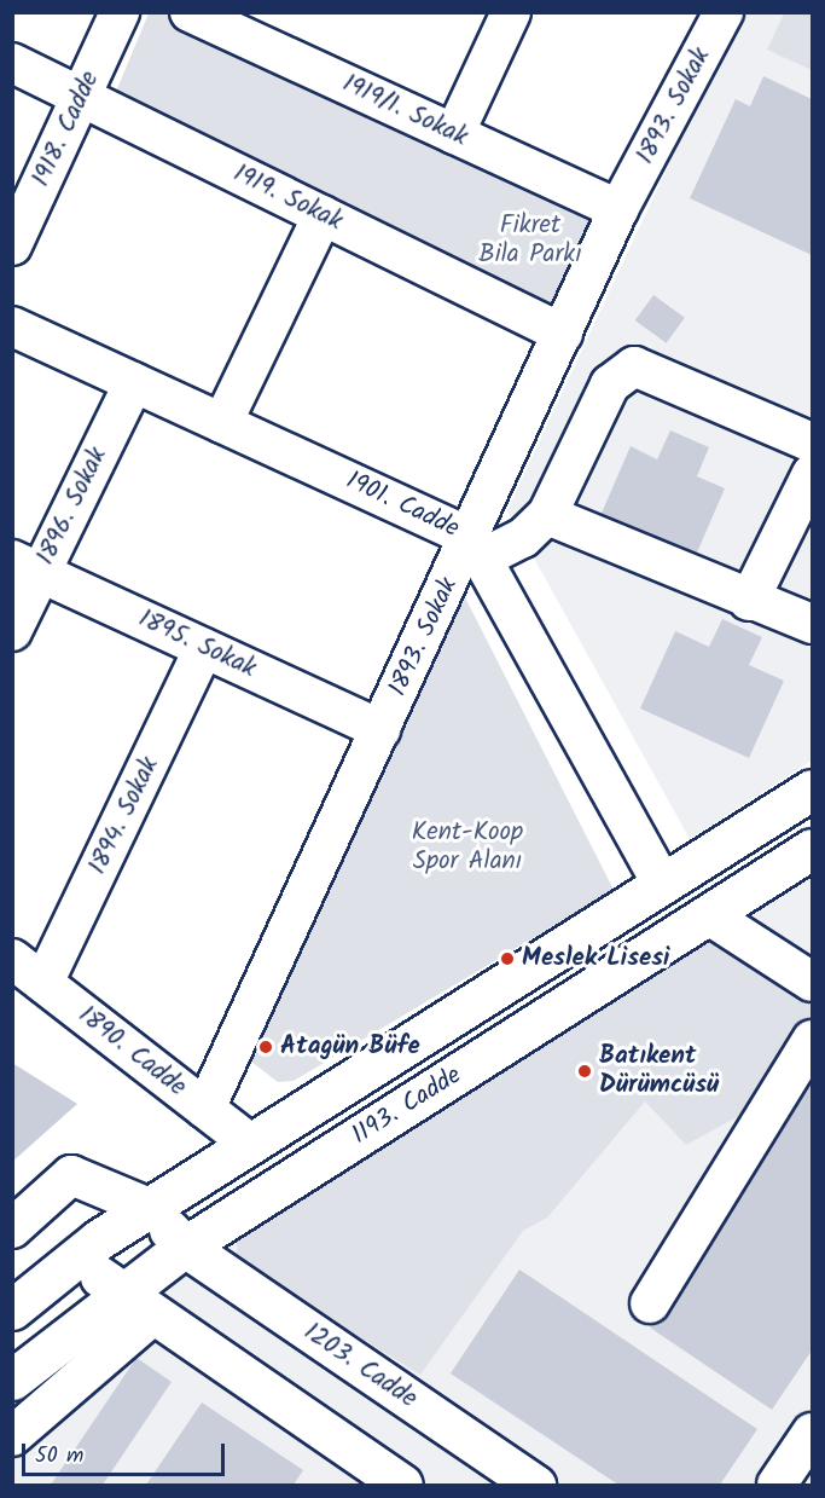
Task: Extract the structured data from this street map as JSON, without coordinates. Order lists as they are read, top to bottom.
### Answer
{
  "streets": {
    "main road": ["1193. Cadde", "1203. Cadde"],
    "street": [
      "1893. Sokak",
      "1919/1. Sokak",
      "1918. Cadde",
      "1919. Sokak",
      "1901. Cadde",
      "1896. Sokak",
      "1895. Sokak",
      "1894. Sokak",
      "1890. Cadde"
    ]
  },
  "crossings": [
    ["1893. Sokak", "1919/1. Sokak"],
    ["1893. Sokak", "1919. Sokak"],
    ["1893. Sokak", "1901. Cadde"],
    ["1893. Sokak", "1895. Sokak"],
    ["1893. Sokak", "1890. Cadde"],
    ["1918. Cadde", "1919. Sokak"],
    ["1901. Cadde", "1896. Sokak"],
    ["1901. Cadde", "1193. Cadde"],
    ["1896. Sokak", "1895. Sokak"],
    ["1895. Sokak", "1894. Sokak"],
    ["1894. Sokak", "1890. Cadde"],
    ["1890. Cadde", "1193. Cadde"],
    ["1193. Cadde", "1203. Cadde"]
  ],
  "parks": ["Fikret Bila Parkı", "Kent-Koop Spor Alanı"],
  "places": ["Meslek Lisesi", "Atagün Büfe", "Batıkent Dürümcüsü"],
  "scale_bar": "50 m"
}
